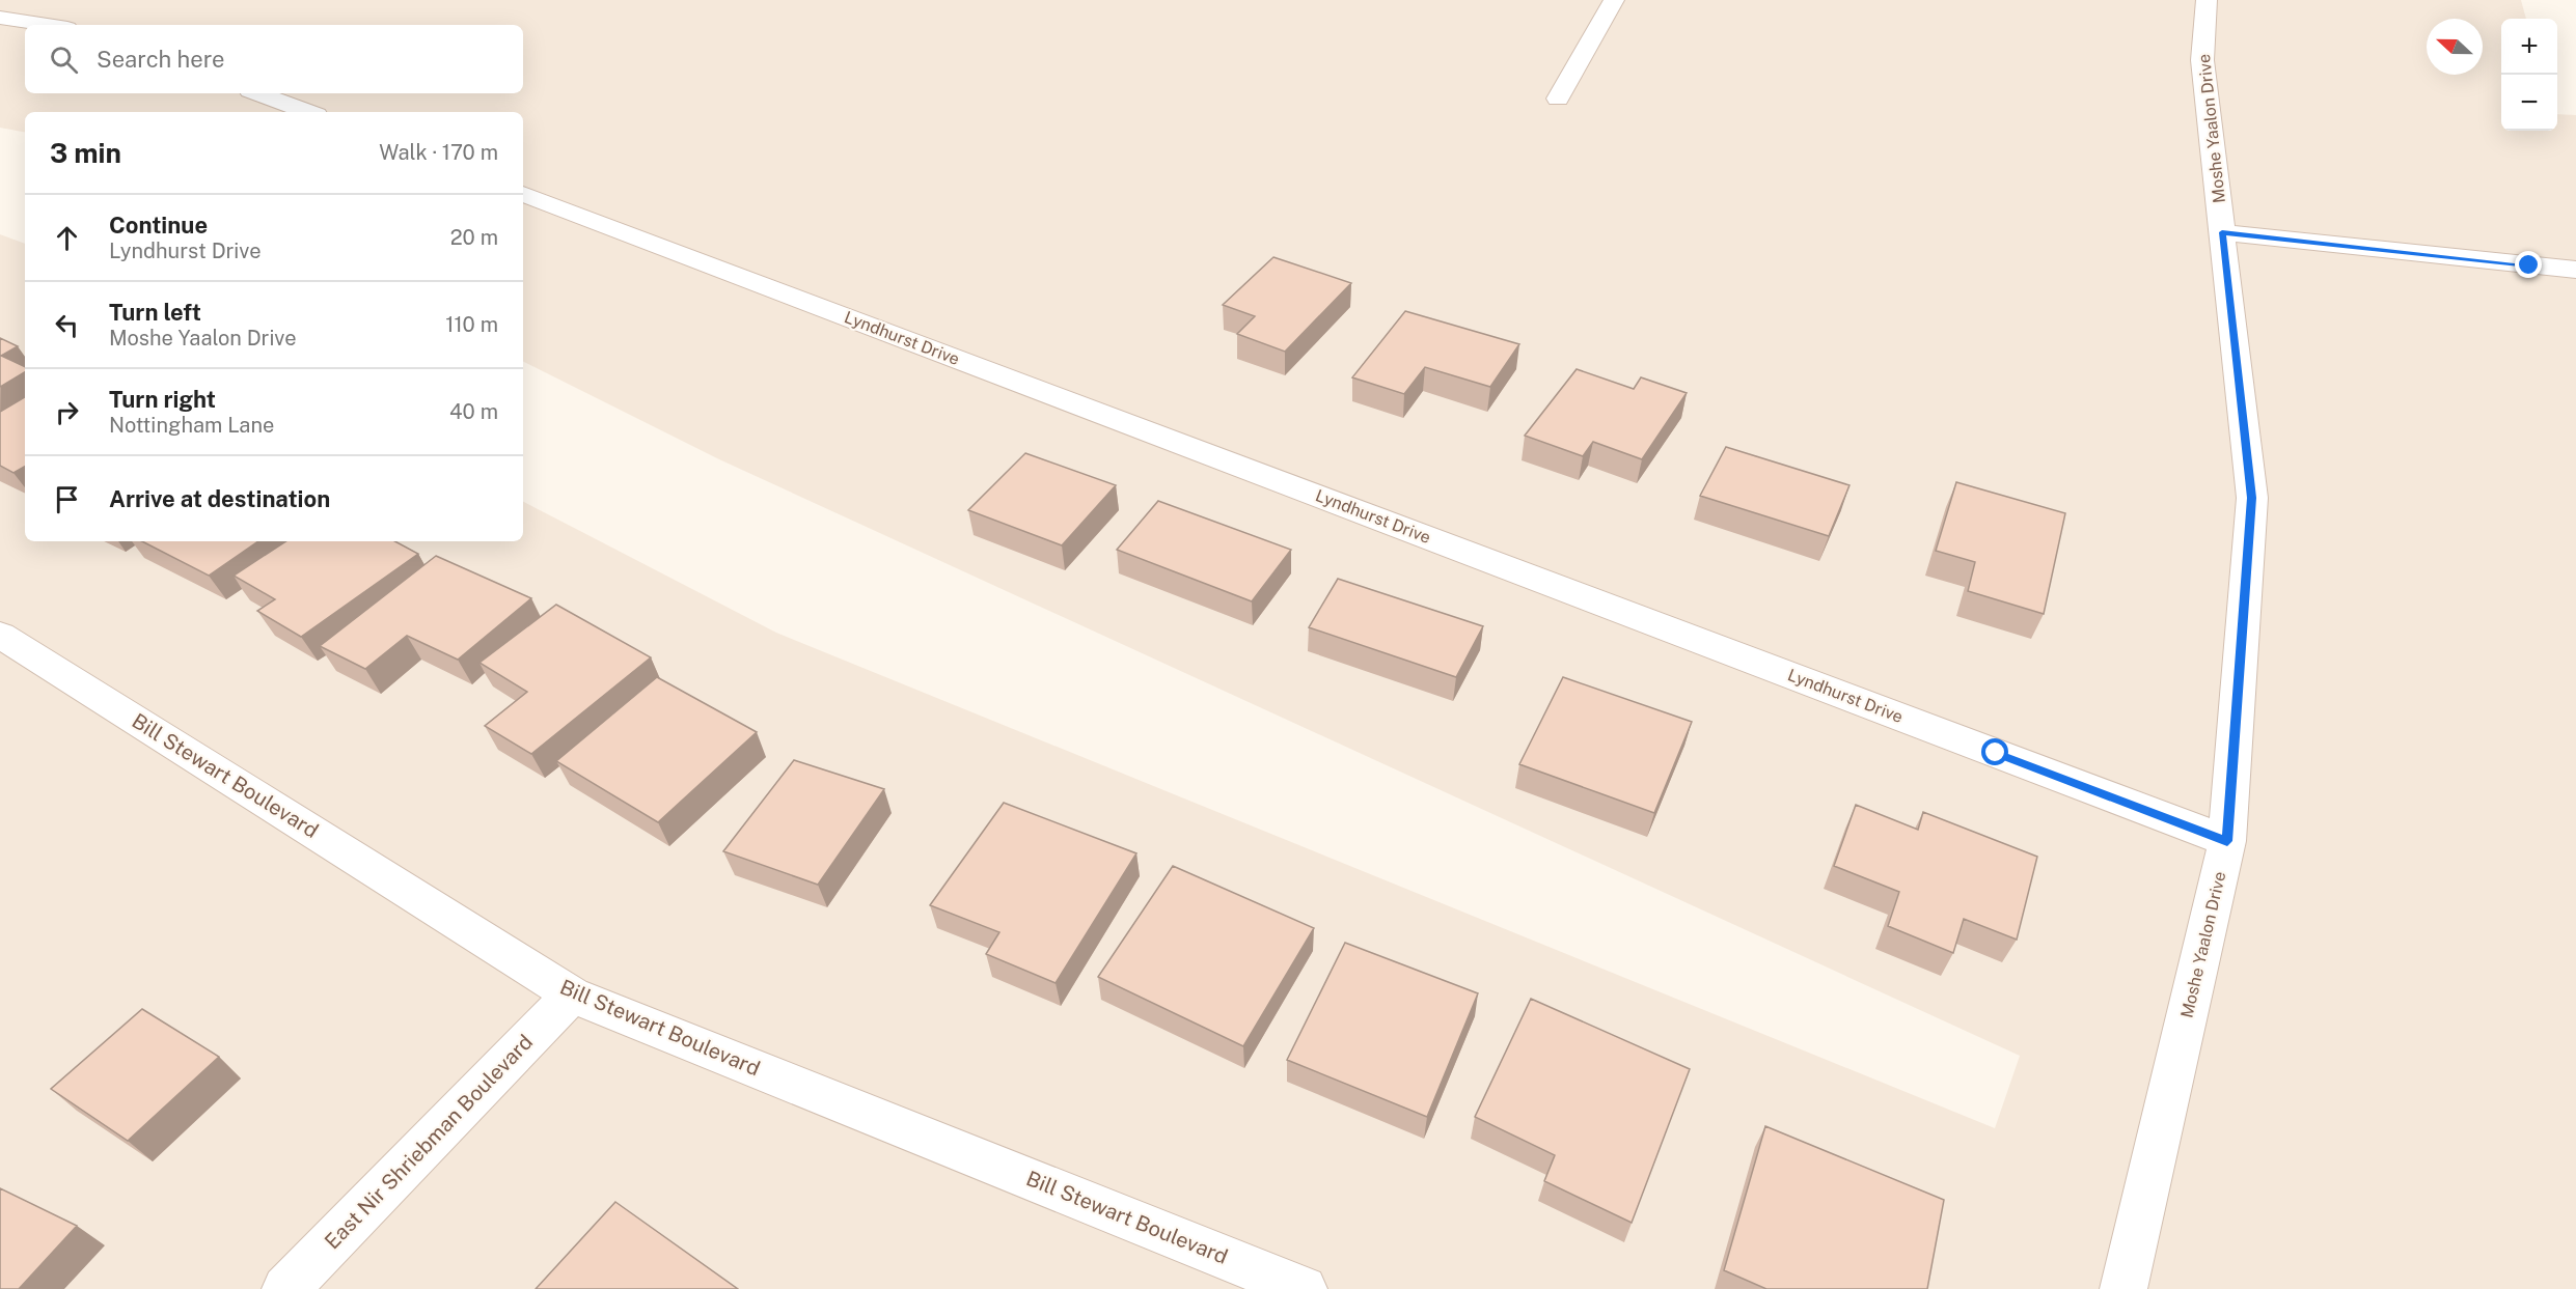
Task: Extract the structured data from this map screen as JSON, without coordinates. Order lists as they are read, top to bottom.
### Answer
{
  "streets": {
    "street": [
      "Moshe Yaalon Drive",
      "Lyndhurst Drive",
      "Bill Stewart Boulevard",
      "East Nir Shriebman Boulevard"
    ]
  },
  "crossings": [
    ["Moshe Yaalon Drive", "Lyndhurst Drive"],
    ["Bill Stewart Boulevard", "East Nir Shriebman Boulevard"]
  ],
  "north": "left",
  "page": {
    "map_buttons": ["+", "−"],
    "search": "Search here",
    "heading": ["3 min", "Walk · 170 m"],
    "list": [
      ["Continue", "Lyndhurst Drive", "20 m"],
      ["Turn left", "Moshe Yaalon Drive", "110 m"],
      ["Turn right", "Nottingham Lane", "40 m"],
      "Arrive at destination"
    ]
  }
}
